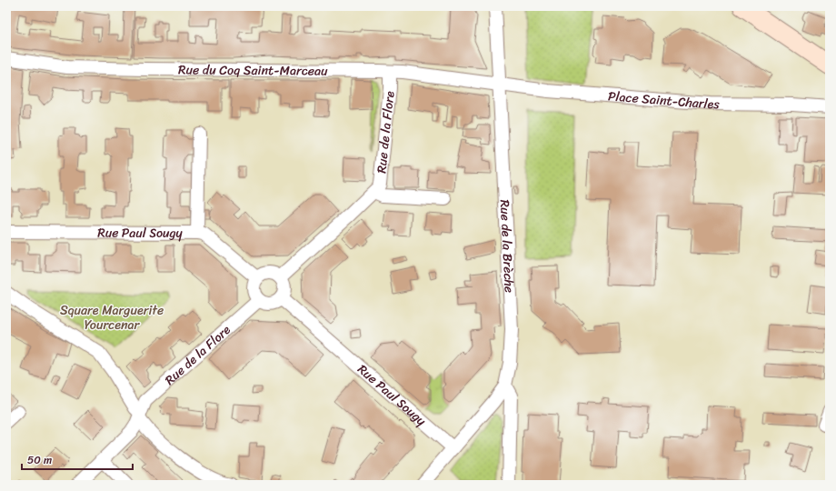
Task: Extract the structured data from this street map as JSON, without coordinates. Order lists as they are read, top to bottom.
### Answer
{
  "streets": {
    "street": [
      "Rue du Coq Saint-Marceau",
      "Place Saint-Charles",
      "Rue de la Flore",
      "Rue Paul Sougy",
      "Rue de la Brèche"
    ]
  },
  "crossings": [
    ["Rue du Coq Saint-Marceau", "Place Saint-Charles"],
    ["Rue du Coq Saint-Marceau", "Rue de la Flore"],
    ["Rue du Coq Saint-Marceau", "Rue de la Brèche"],
    ["Place Saint-Charles", "Rue de la Brèche"],
    ["Rue de la Flore", "Rue Paul Sougy"]
  ],
  "parks": ["Square Marguerite Yourcenar"],
  "scale_bar": "50 m"
}
